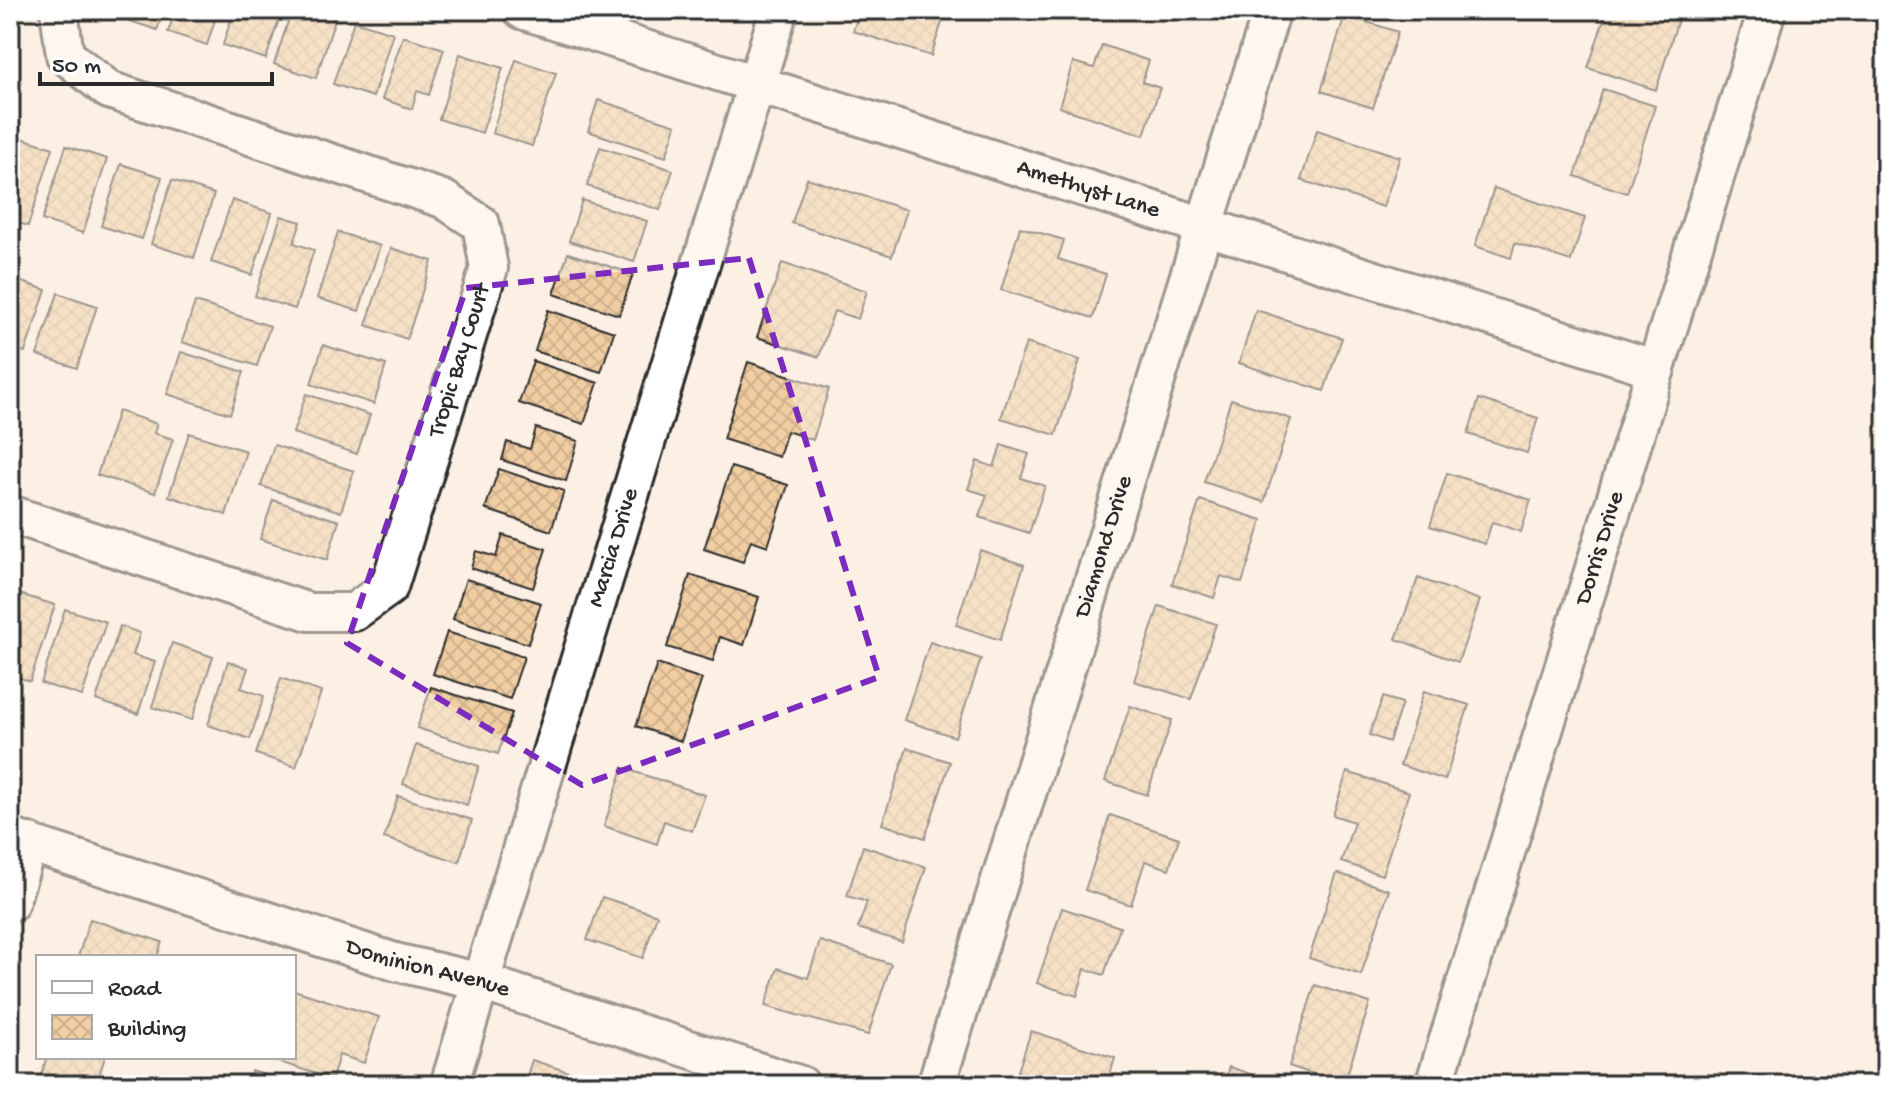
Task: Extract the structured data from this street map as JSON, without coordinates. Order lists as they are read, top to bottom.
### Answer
{
  "streets": {
    "street": [
      "Amethyst Lane",
      "Tropic Bay Court",
      "Marcia Drive",
      "Diamond Drive",
      "Dorris Drive",
      "Dominion Avenue"
    ]
  },
  "crossings": [
    ["Amethyst Lane", "Marcia Drive"],
    ["Amethyst Lane", "Diamond Drive"],
    ["Amethyst Lane", "Dorris Drive"],
    ["Marcia Drive", "Dominion Avenue"]
  ],
  "legend": ["Road", "Building"],
  "scale_bar": "50 m"
}
